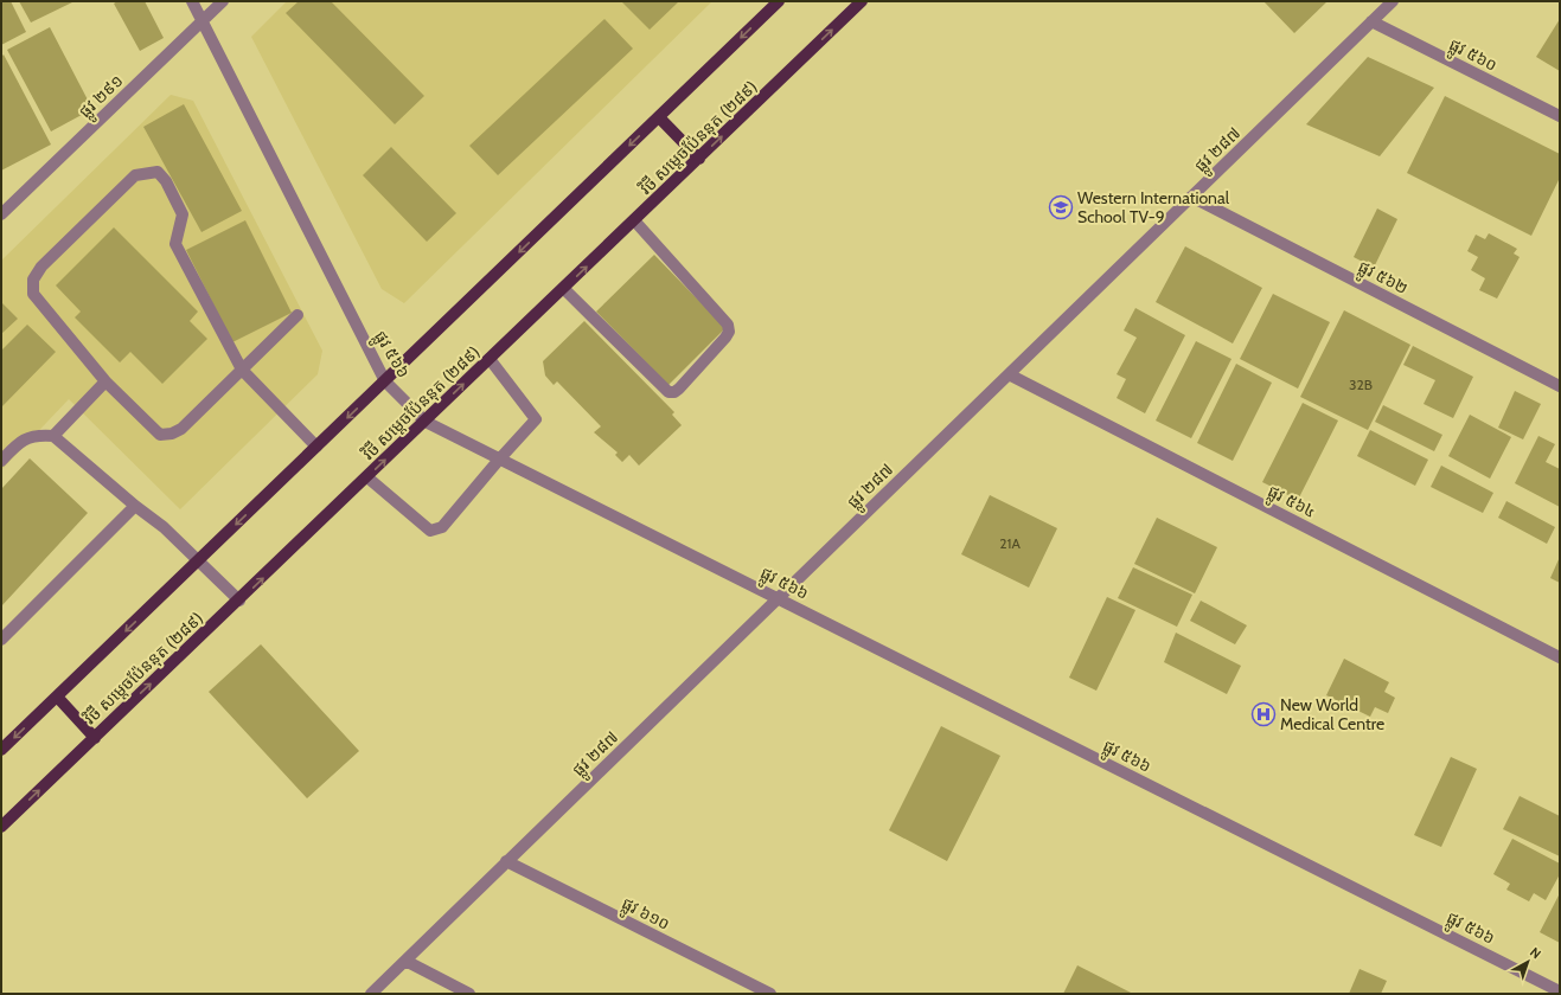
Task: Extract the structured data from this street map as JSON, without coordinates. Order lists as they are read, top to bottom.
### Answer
{
  "streets": {
    "main road": ["វិថី សម្តេចប៉ែននុត (២៨៩)"],
    "street": [
      "ផ្លូវ ៥៦០",
      "ផ្លូវ ២៩១",
      "ផ្លូវ ២៨៧",
      "ផ្លូវ ៥៦២",
      "ផ្លូវ ៥៦៦",
      "ផ្លូវ ៥៦៤",
      "ផ្លូវ ៦១០"
    ]
  },
  "crossings": [
    ["ផ្លូវ ៥៦០", "ផ្លូវ ២៨៧"],
    ["ផ្លូវ ២៩១", "ផ្លូវ ៥៦៦"],
    ["វិថី សម្តេចប៉ែននុត (២៨៩)", "ផ្លូវ ៥៦៦"],
    ["ផ្លូវ ២៨៧", "ផ្លូវ ៥៦២"],
    ["ផ្លូវ ២៨៧", "ផ្លូវ ៥៦៦"],
    ["ផ្លូវ ២៨៧", "ផ្លូវ ៥៦៤"],
    ["ផ្លូវ ២៨៧", "ផ្លូវ ៦១០"]
  ],
  "places": {
    "school or university": ["Western International School TV-9"],
    "hospital": ["New World Medical Centre"]
  },
  "house_numbers": ["32B", "21A"],
  "north": "top right"
}
